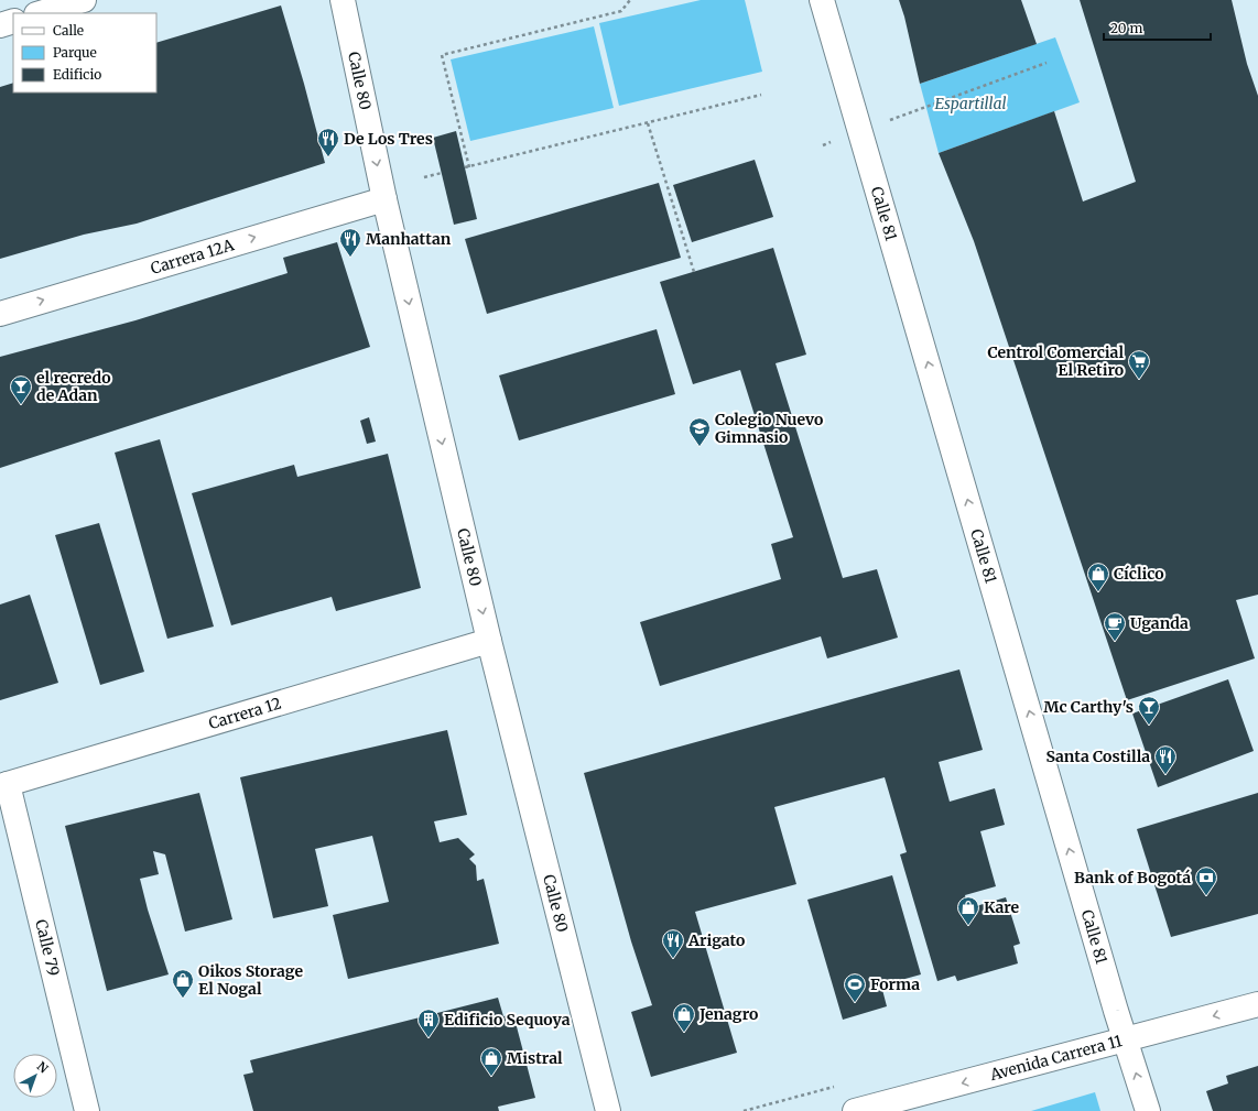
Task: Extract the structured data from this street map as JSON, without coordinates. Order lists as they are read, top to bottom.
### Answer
{
  "streets": {
    "street": [
      "Calle 80",
      "Calle 81",
      "Carrera 12A",
      "Carrera 12",
      "Calle 79",
      "Avenida Carrera 11"
    ]
  },
  "crossings": [
    ["Calle 80", "Carrera 12A"],
    ["Calle 80", "Carrera 12"],
    ["Calle 81", "Avenida Carrera 11"],
    ["Carrera 12", "Calle 79"]
  ],
  "one_way": [
    "Calle 80",
    "Calle 81",
    "Carrera 12A",
    "Avenida Carrera 11"
  ],
  "parks": ["Espartillal"],
  "places": {
    "restaurant": [
      "De Los Tres",
      "Manhattan",
      "Santa Costilla",
      "Arigato"
    ],
    "supermarket": ["Centrol Comercial El Retiro"],
    "bar": ["el recredo de Adan", "Mc Carthy's"],
    "school or university": ["Colegio Nuevo Gimnasio"],
    "shop": [
      "Cíclico",
      "Kare",
      "Oikos Storage El Nogal",
      "Jenagro",
      "Mistral"
    ],
    "cafe": ["Uganda"],
    "bank": ["Bank of Bogotá"],
    "sports": ["Forma"],
    "building": ["Edificio Sequoya"]
  },
  "legend": ["Calle", "Parque", "Edificio"],
  "scale_bar": "20 m",
  "north": "top right"
}
